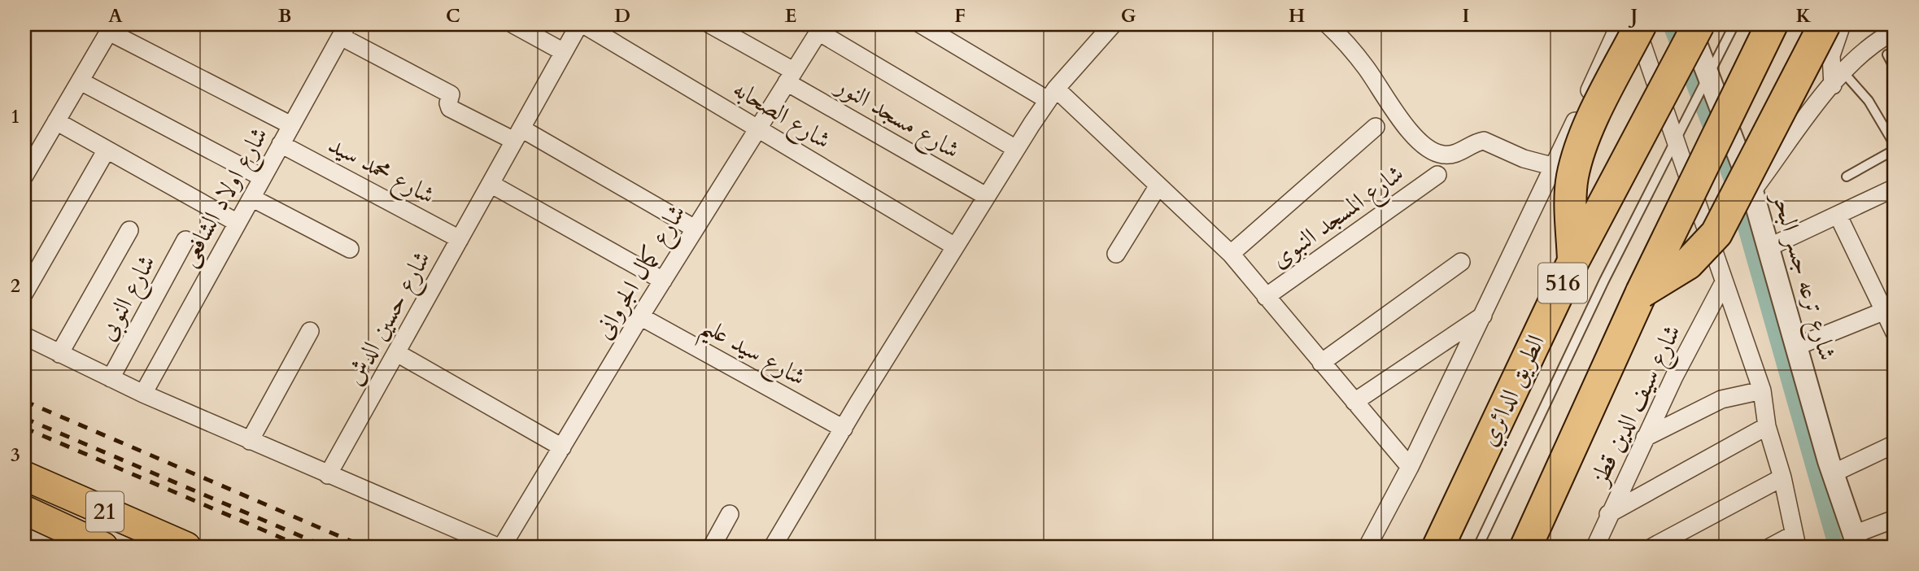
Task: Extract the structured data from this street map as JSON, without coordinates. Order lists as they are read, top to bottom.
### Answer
{
  "streets": {
    "highway": ["516", "الطريق الدائري", "21"],
    "street": [
      "شارع الصحابه",
      "شارع مسجد النور",
      "شارع محمد سيد",
      "شارع اولاد الشافعى",
      "شارع المسجد النبوى",
      "شارع كمال الجروانى",
      "شارع ترعه جسر البحر",
      "شارع النوبى",
      "شارع حسين الدش",
      "شارع سيد عليم",
      "شارع سيف الدين قطز"
    ]
  },
  "crossings": [
    ["شارع الصحابه", "شارع كمال الجروانى"],
    ["شارع الصحابه", "شارع حسين الدش"],
    ["شارع مسجد النور", "شارع كمال الجروانى"],
    ["شارع محمد سيد", "شارع اولاد الشافعى"],
    ["شارع محمد سيد", "شارع حسين الدش"],
    ["شارع كمال الجروانى", "شارع سيد عليم"]
  ],
  "grid": {
    "columns": [
      "A",
      "B",
      "C",
      "D",
      "E",
      "F",
      "G",
      "H",
      "I",
      "J",
      "K"
    ],
    "rows": ["1", "2", "3"]
  }
}
